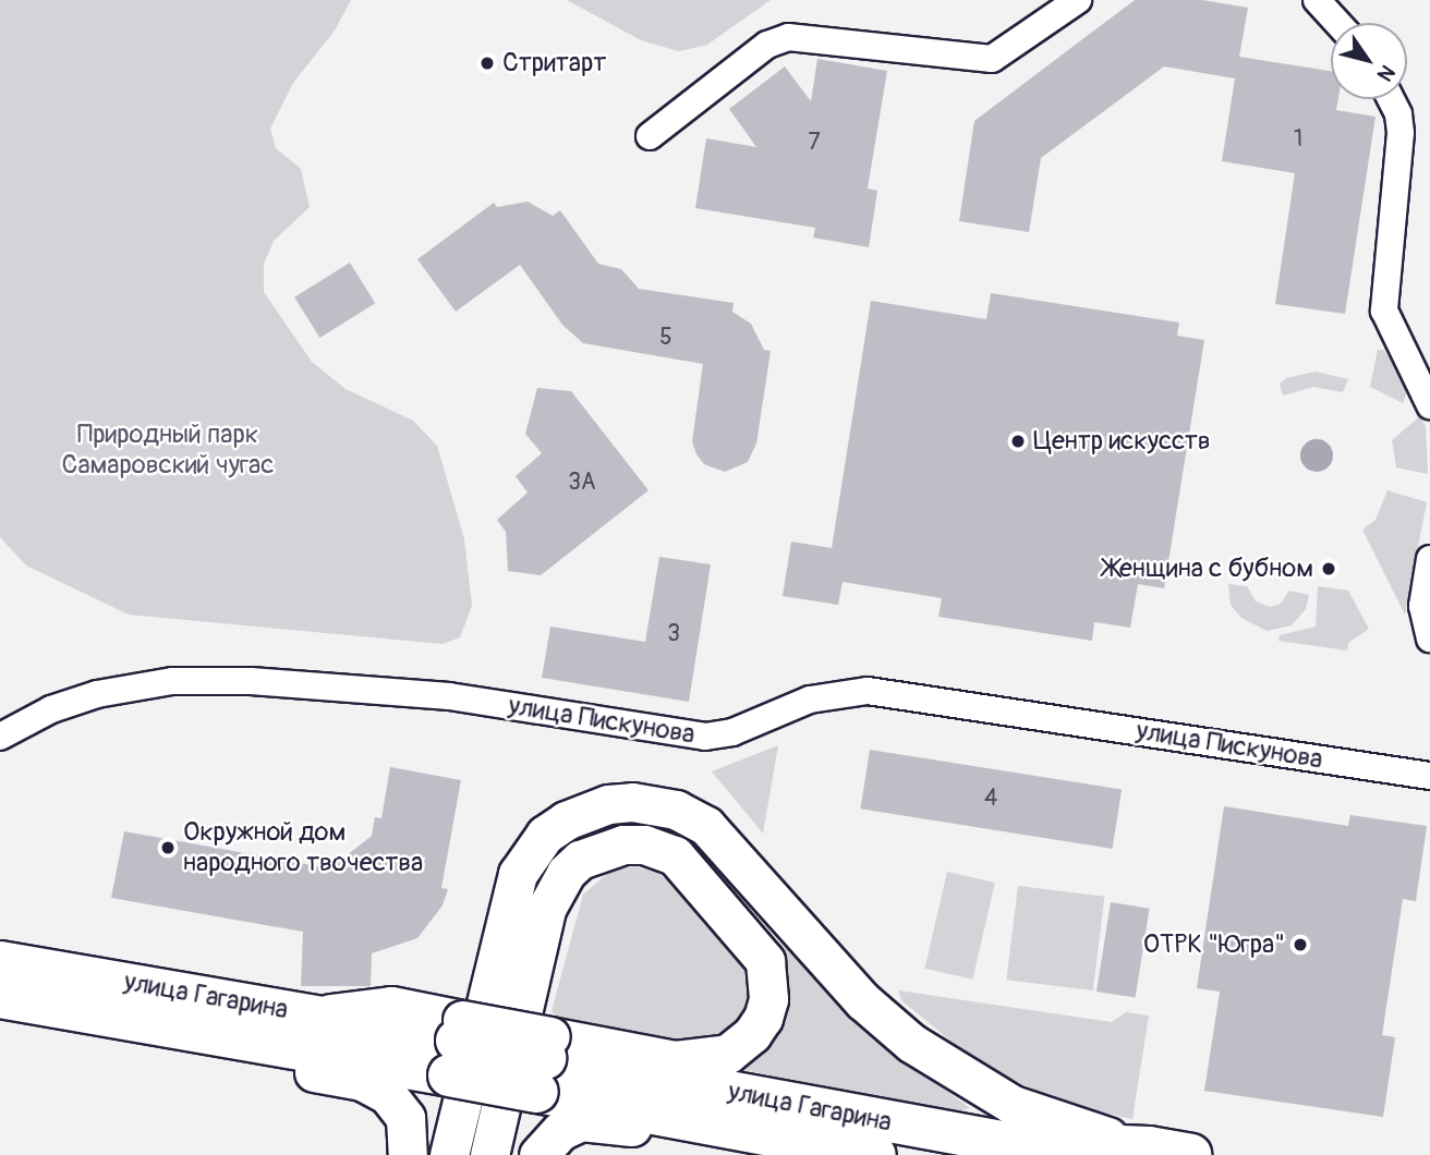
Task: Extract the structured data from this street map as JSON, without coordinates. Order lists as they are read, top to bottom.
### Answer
{
  "streets": {
    "main road": ["улица Гагарина"],
    "street": ["улица Пискунова"]
  },
  "parks": ["Природный парк Самаровский чугас"],
  "places": [
    "Стритарт",
    "Центр искусств",
    "Женщина с бубном",
    "Окружной дом народного твочества",
    "ОТРК \"Югра\""
  ],
  "house_numbers": [
    "1",
    "7",
    "5",
    "3А",
    "3",
    "4"
  ],
  "north": "bottom right"
}
